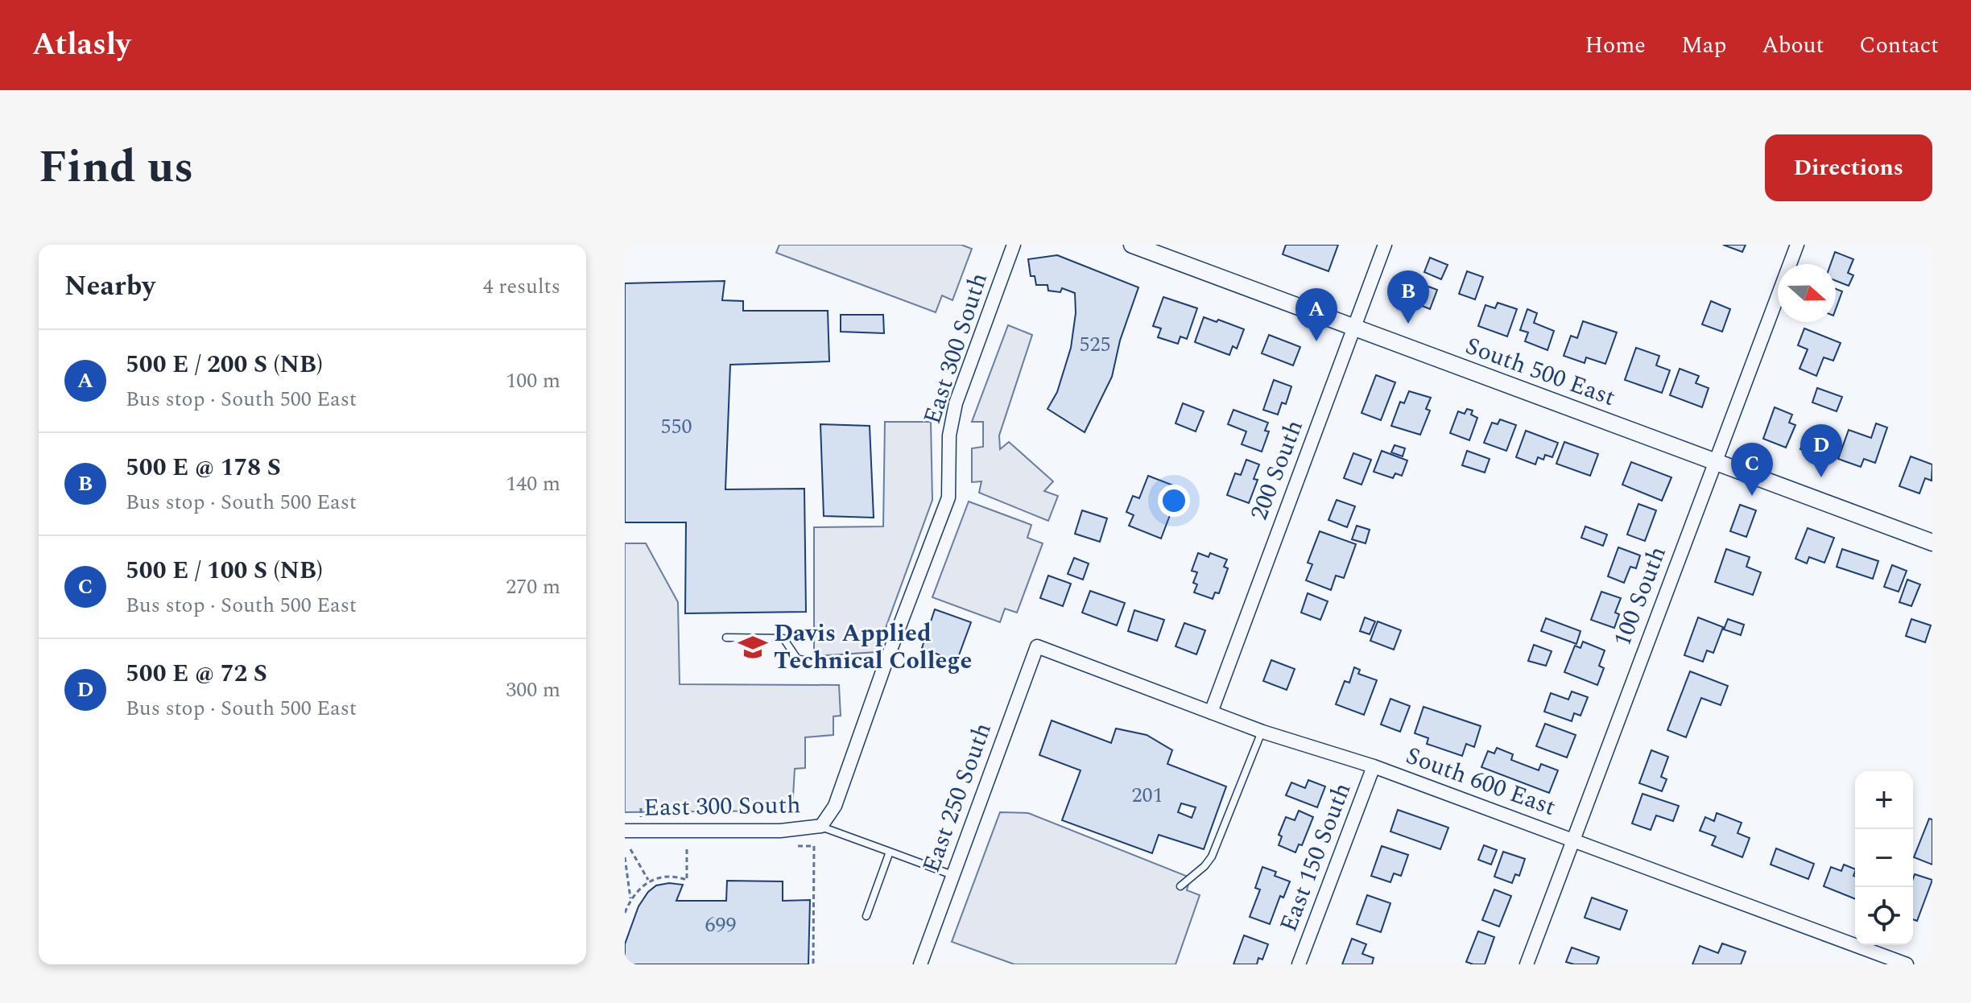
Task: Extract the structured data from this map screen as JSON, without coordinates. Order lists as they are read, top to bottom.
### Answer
{
  "streets": {
    "street": [
      "East 300 South",
      "South 500 East",
      "200 South",
      "100 South",
      "South 600 East",
      "East 250 South",
      "East 150 South"
    ]
  },
  "crossings": [
    ["South 500 East", "200 South"],
    ["South 500 East", "100 South"],
    ["200 South", "South 600 East"],
    ["100 South", "South 600 East"],
    ["South 600 East", "East 250 South"],
    ["South 600 East", "East 150 South"]
  ],
  "places": {
    "school or university": ["Davis Applied Technical College"]
  },
  "house_numbers": [
    "525",
    "550",
    "201",
    "699"
  ],
  "north": "right",
  "page": {
    "header": "Atlasly",
    "nav": [
      "Home",
      "Map",
      "About",
      "Contact"
    ],
    "title": "Find us",
    "buttons": "Directions",
    "heading": ["Nearby", "4 results"],
    "pins": [
      "B",
      "A",
      "D",
      "C"
    ],
    "list": [
      {
        "mark": "A",
        "name": "500 E / 200 S (NB)",
        "note": "Bus stop · South 500 East",
        "value": "100 m"
      },
      {
        "mark": "B",
        "name": "500 E @ 178 S",
        "note": "Bus stop · South 500 East",
        "value": "140 m"
      },
      {
        "mark": "C",
        "name": "500 E / 100 S (NB)",
        "note": "Bus stop · South 500 East",
        "value": "270 m"
      },
      {
        "mark": "D",
        "name": "500 E @ 72 S",
        "note": "Bus stop · South 500 East",
        "value": "300 m"
      }
    ],
    "map_buttons": ["+", "−"]
  }
}
